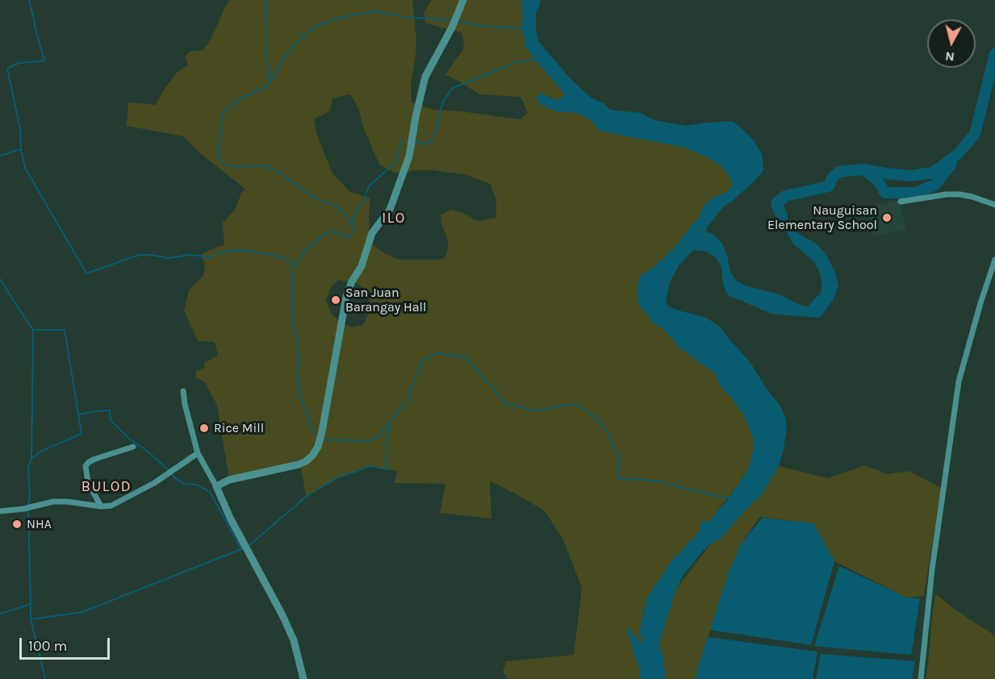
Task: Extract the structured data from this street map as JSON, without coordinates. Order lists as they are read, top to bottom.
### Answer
{
  "districts": ["ILO", "BULOD"],
  "places": [
    "Nauguisan Elementary School",
    "San Juan Barangay Hall",
    "Rice Mill",
    "NHA"
  ],
  "scale_bar": "100 m",
  "north": "bottom"
}
